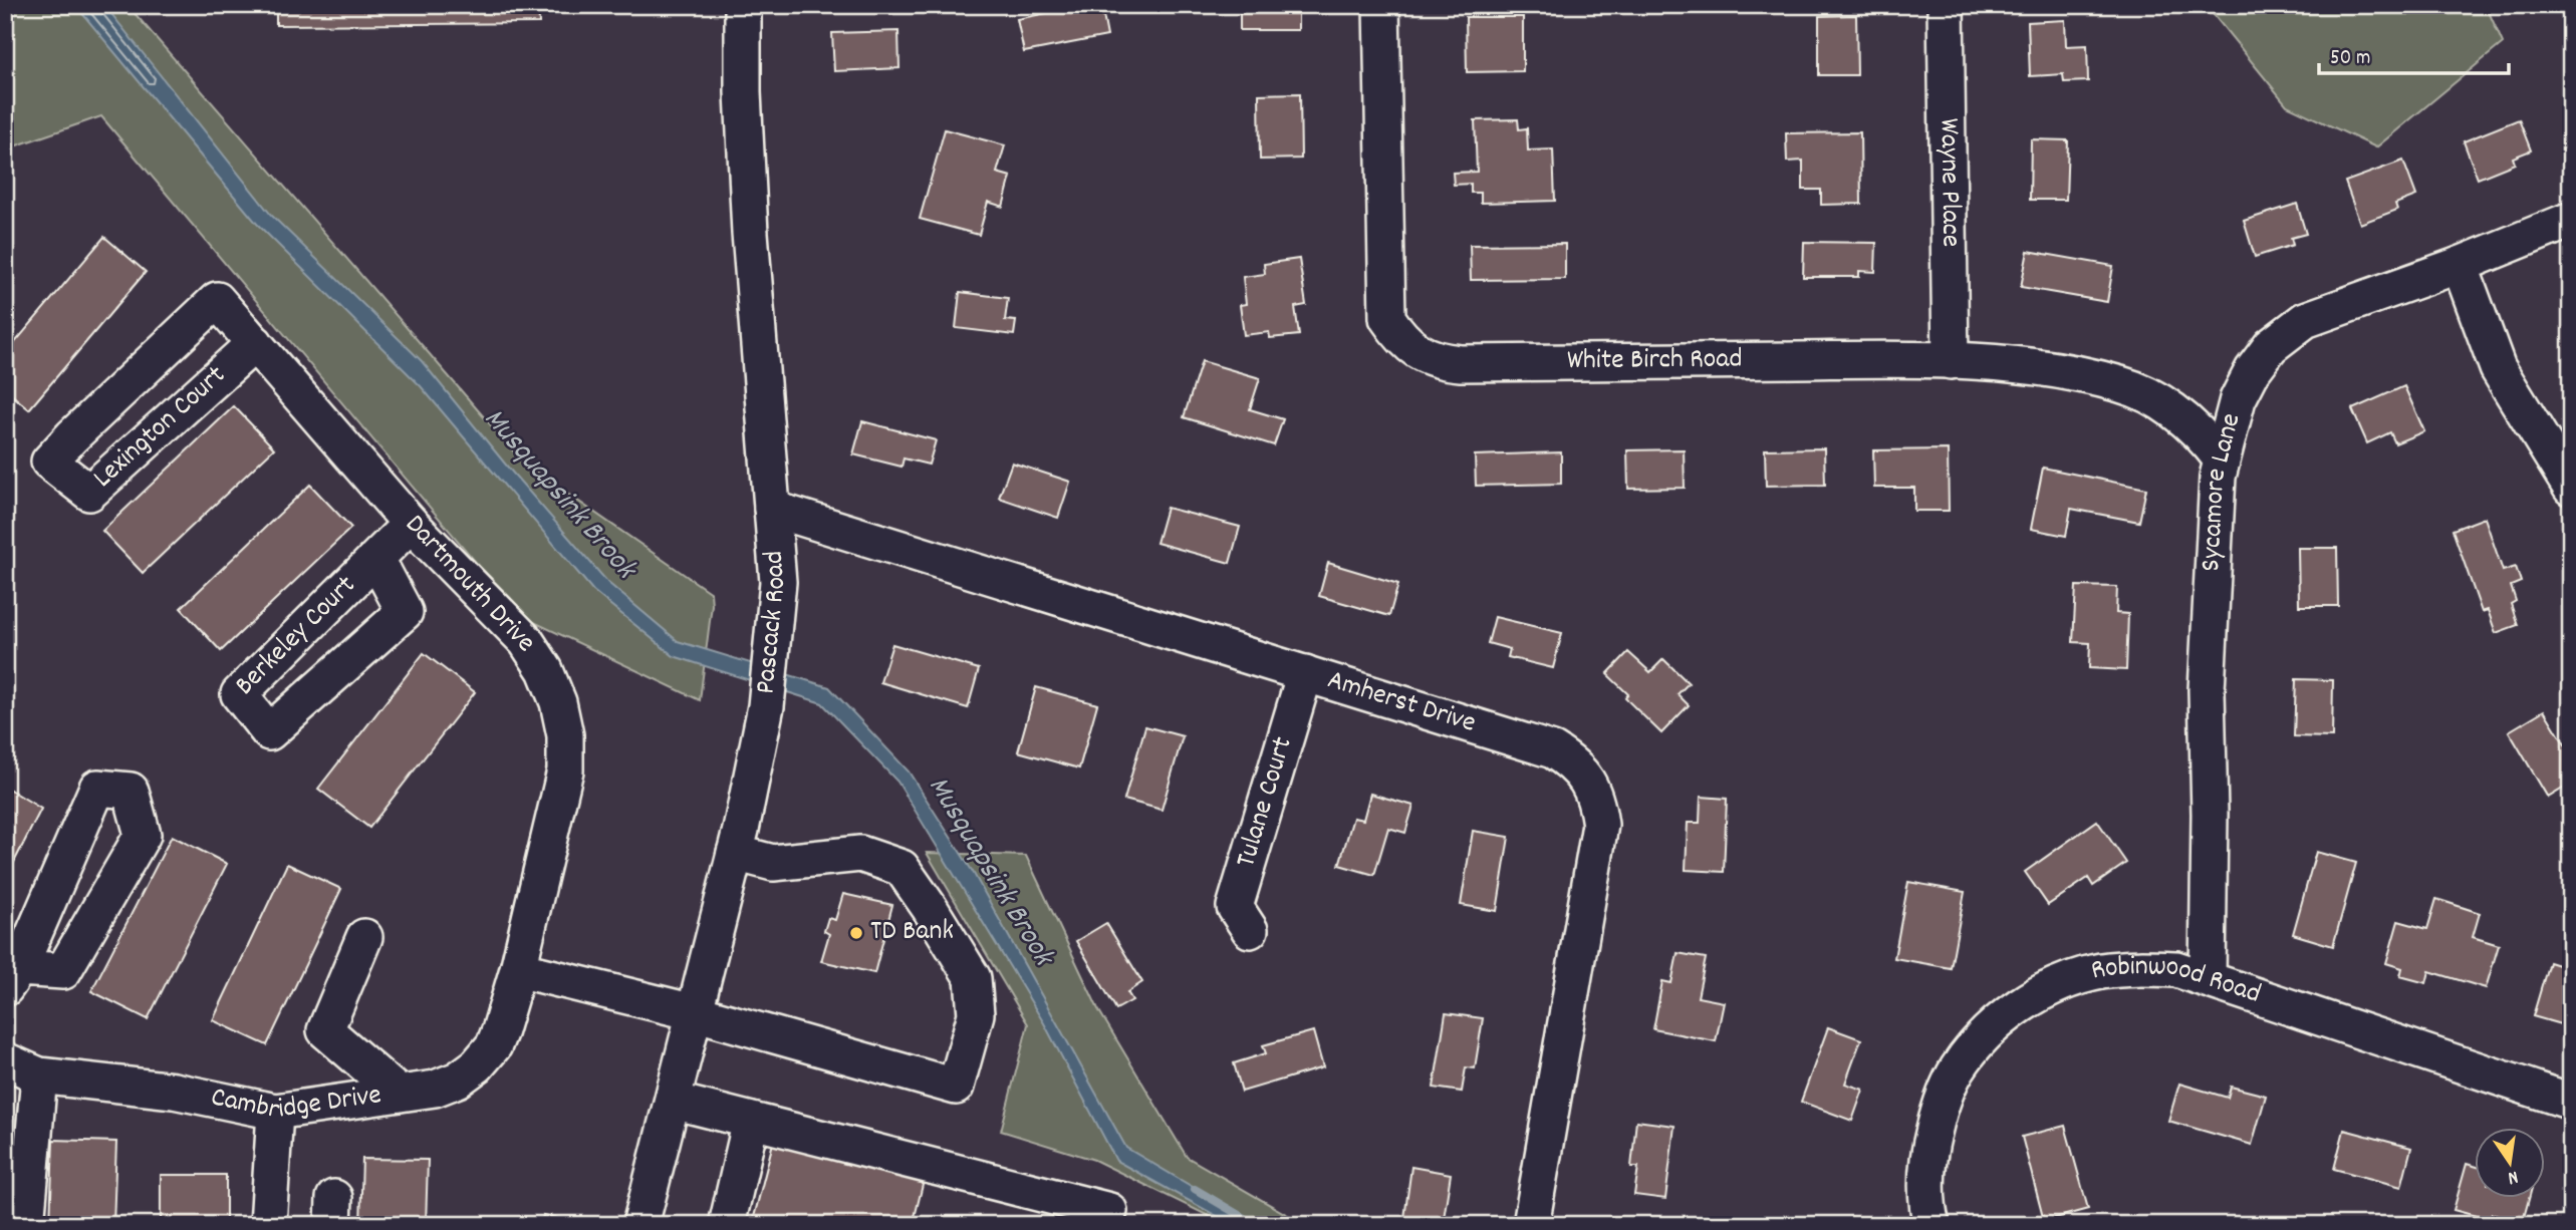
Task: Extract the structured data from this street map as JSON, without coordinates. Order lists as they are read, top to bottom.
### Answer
{
  "streets": {
    "street": [
      "Wayne Place",
      "White Birch Road",
      "Lexington Court",
      "Sycamore Lane",
      "Dartmouth Drive",
      "Pascack Road",
      "Berkeley Court",
      "Amherst Drive",
      "Tulane Court",
      "Robinwood Road",
      "Cambridge Drive"
    ]
  },
  "crossings": [
    ["Wayne Place", "White Birch Road"],
    ["White Birch Road", "Sycamore Lane"],
    ["Lexington Court", "Dartmouth Drive"],
    ["Sycamore Lane", "Robinwood Road"],
    ["Dartmouth Drive", "Berkeley Court"],
    ["Dartmouth Drive", "Cambridge Drive"],
    ["Pascack Road", "Amherst Drive"],
    ["Amherst Drive", "Tulane Court"]
  ],
  "water": ["Musquapsink Brook"],
  "places": ["TD Bank"],
  "scale_bar": "50 m",
  "north": "bottom"
}
